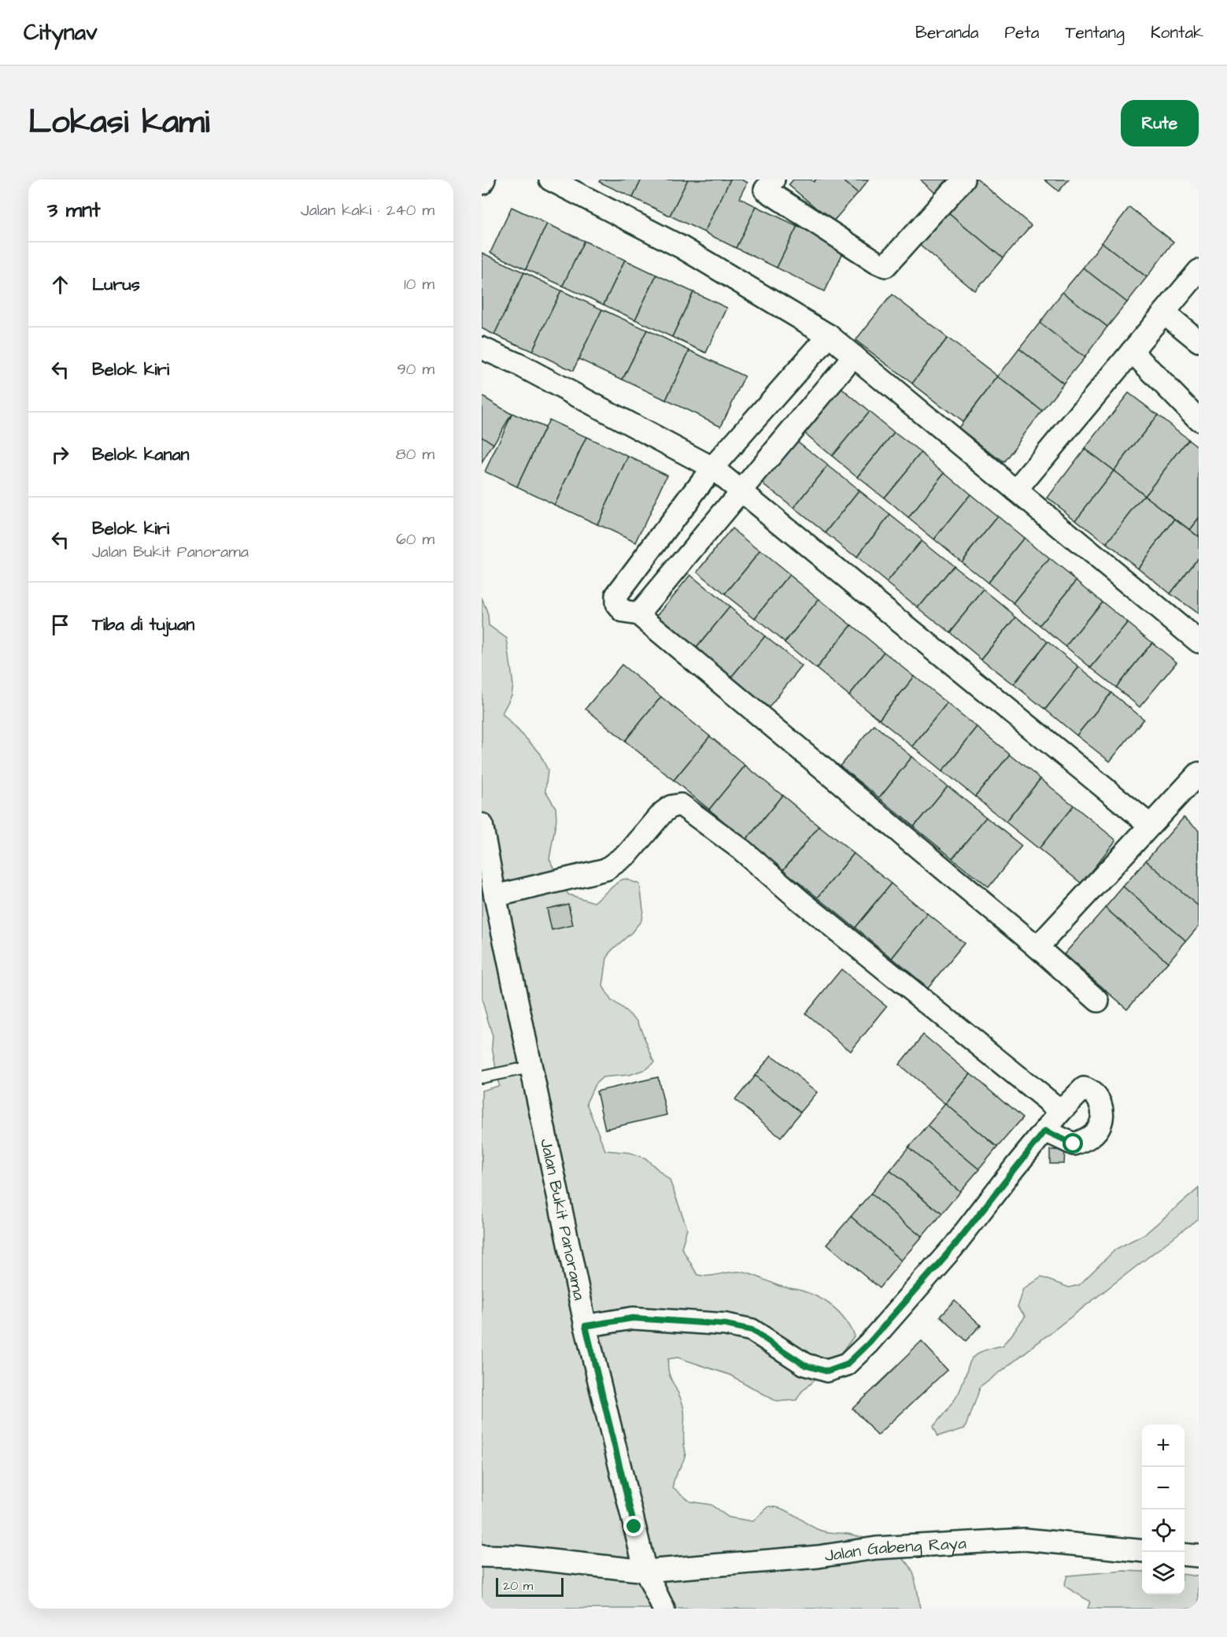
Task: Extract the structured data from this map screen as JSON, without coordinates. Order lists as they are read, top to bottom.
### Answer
{
  "streets": {
    "street": ["Jalan Bukit Panorama", "Jalan Gabeng Raya"]
  },
  "crossings": [
    ["Jalan Bukit Panorama", "Jalan Gabeng Raya"]
  ],
  "scale_bar": "20 m",
  "page": {
    "header": "Citynav",
    "nav": [
      "Beranda",
      "Peta",
      "Tentang",
      "Kontak"
    ],
    "title": "Lokasi kami",
    "buttons": "Rute",
    "heading": ["3 mnt", "Jalan kaki · 240 m"],
    "list": [
      ["Lurus", "10 m"],
      ["Belok kiri", "90 m"],
      ["Belok kanan", "80 m"],
      ["Belok kiri", "Jalan Bukit Panorama", "60 m"],
      "Tiba di tujuan"
    ],
    "map_buttons": ["+", "−"],
    "scale": "20 m"
  }
}
